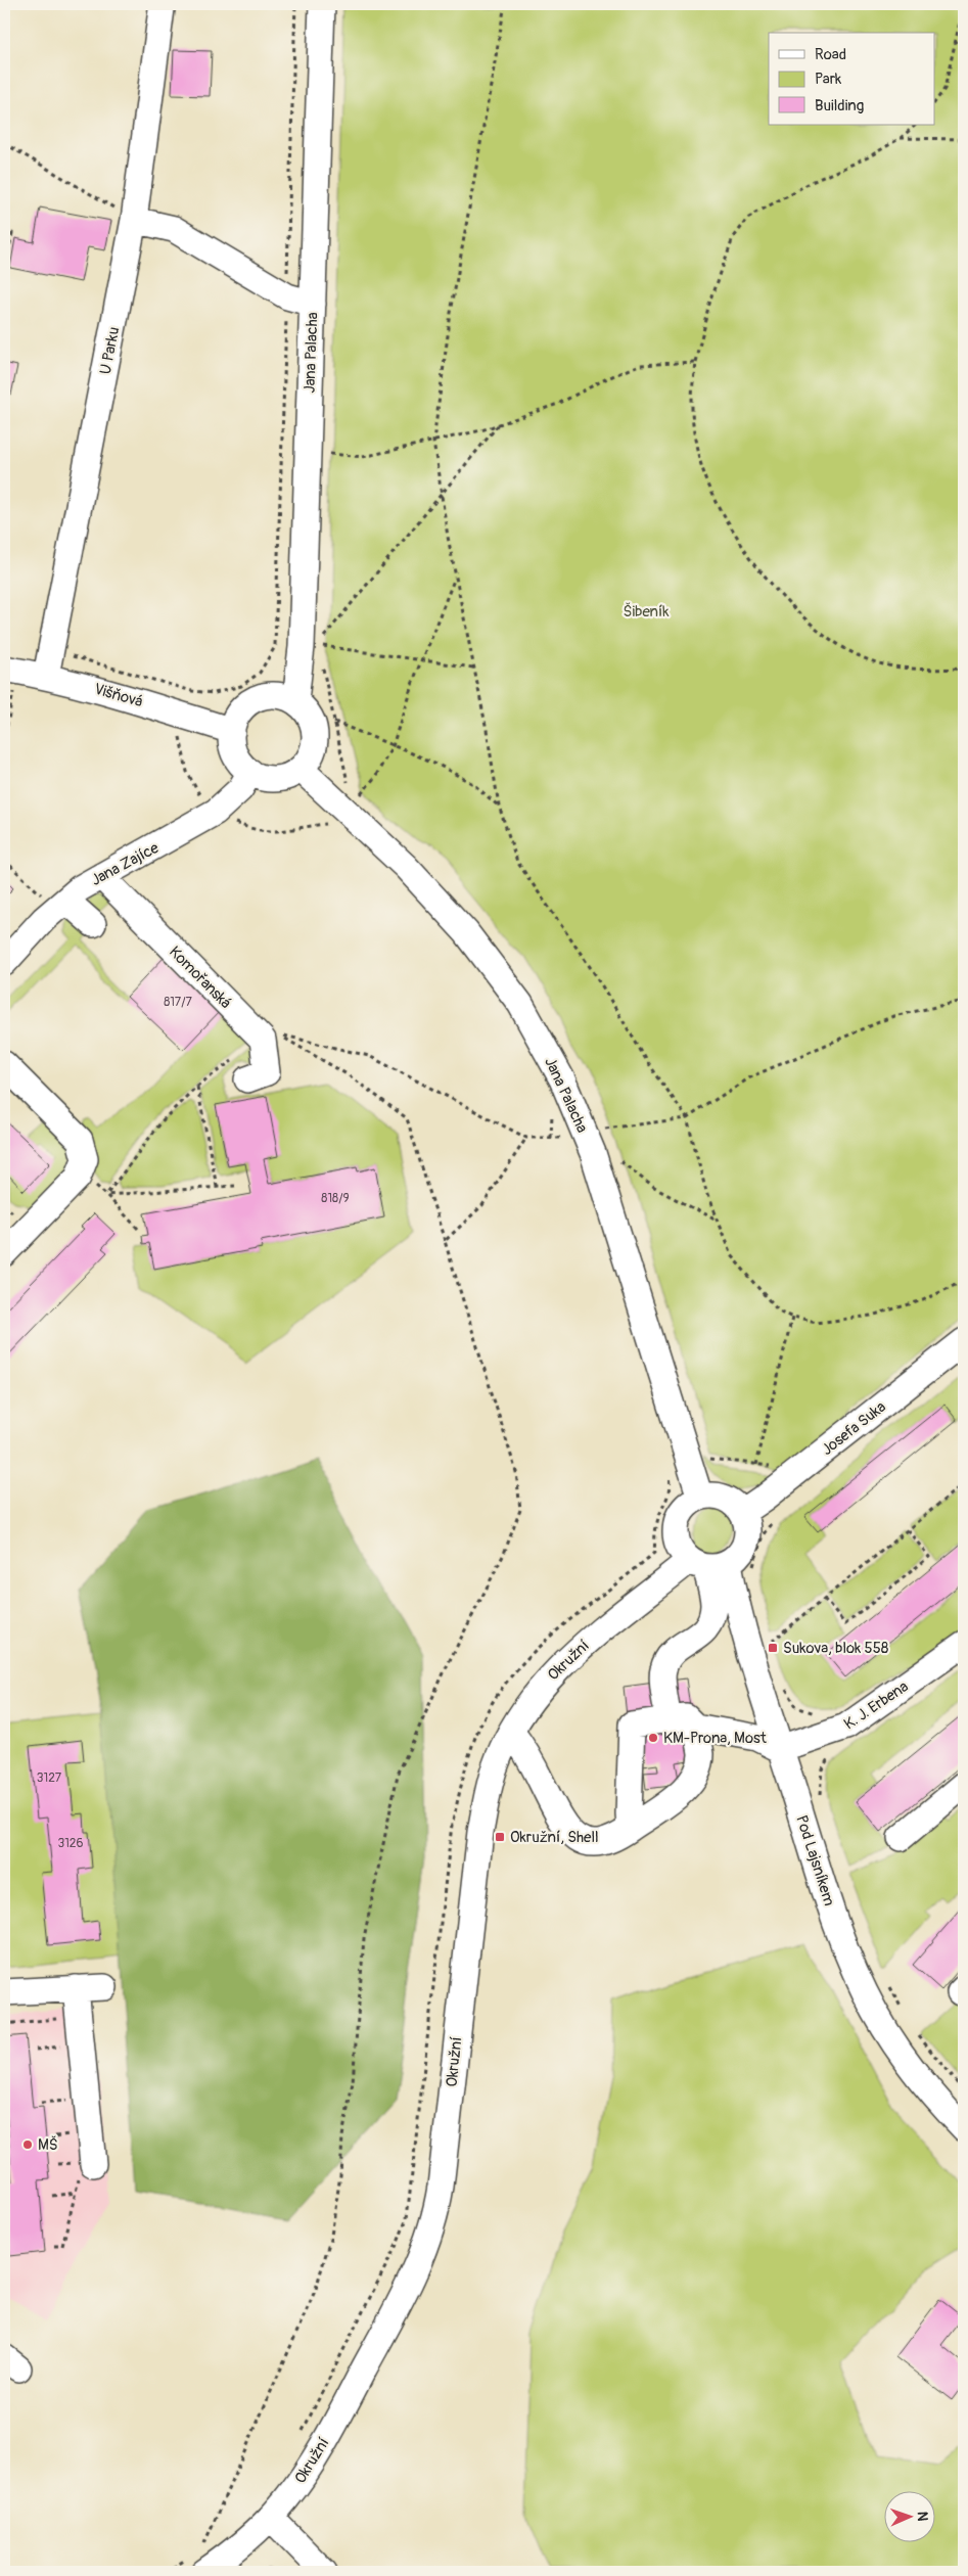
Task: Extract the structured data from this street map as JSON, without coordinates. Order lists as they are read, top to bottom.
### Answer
{
  "streets": {
    "street": [
      "U Parku",
      "Jana Palacha",
      "Višňová",
      "Jana Zajíce",
      "Komořanská",
      "Josefa Suka",
      "Okružní",
      "K. J. Erbena",
      "Pod Lajsníkem"
    ]
  },
  "crossings": [
    ["U Parku", "Višňová"],
    ["Jana Palacha", "Višňová"],
    ["Jana Palacha", "Jana Zajíce"],
    ["Jana Palacha", "Josefa Suka"],
    ["Jana Palacha", "Okružní"],
    ["Jana Palacha", "Pod Lajsníkem"],
    ["Višňová", "Jana Zajíce"],
    ["Jana Zajíce", "Komořanská"],
    ["Josefa Suka", "Okružní"],
    ["Josefa Suka", "Pod Lajsníkem"],
    ["Okružní", "Pod Lajsníkem"],
    ["K. J. Erbena", "Pod Lajsníkem"]
  ],
  "parks": ["Šibeník"],
  "places": {
    "transit": ["Sukova, blok 558", "Okružní, Shell"],
    "other": ["KM-Prona, Most", "MŠ"]
  },
  "house_numbers": [
    "817/7",
    "818/9",
    "3127",
    "3126"
  ],
  "legend": ["Road", "Park", "Building"],
  "north": "right"
}
